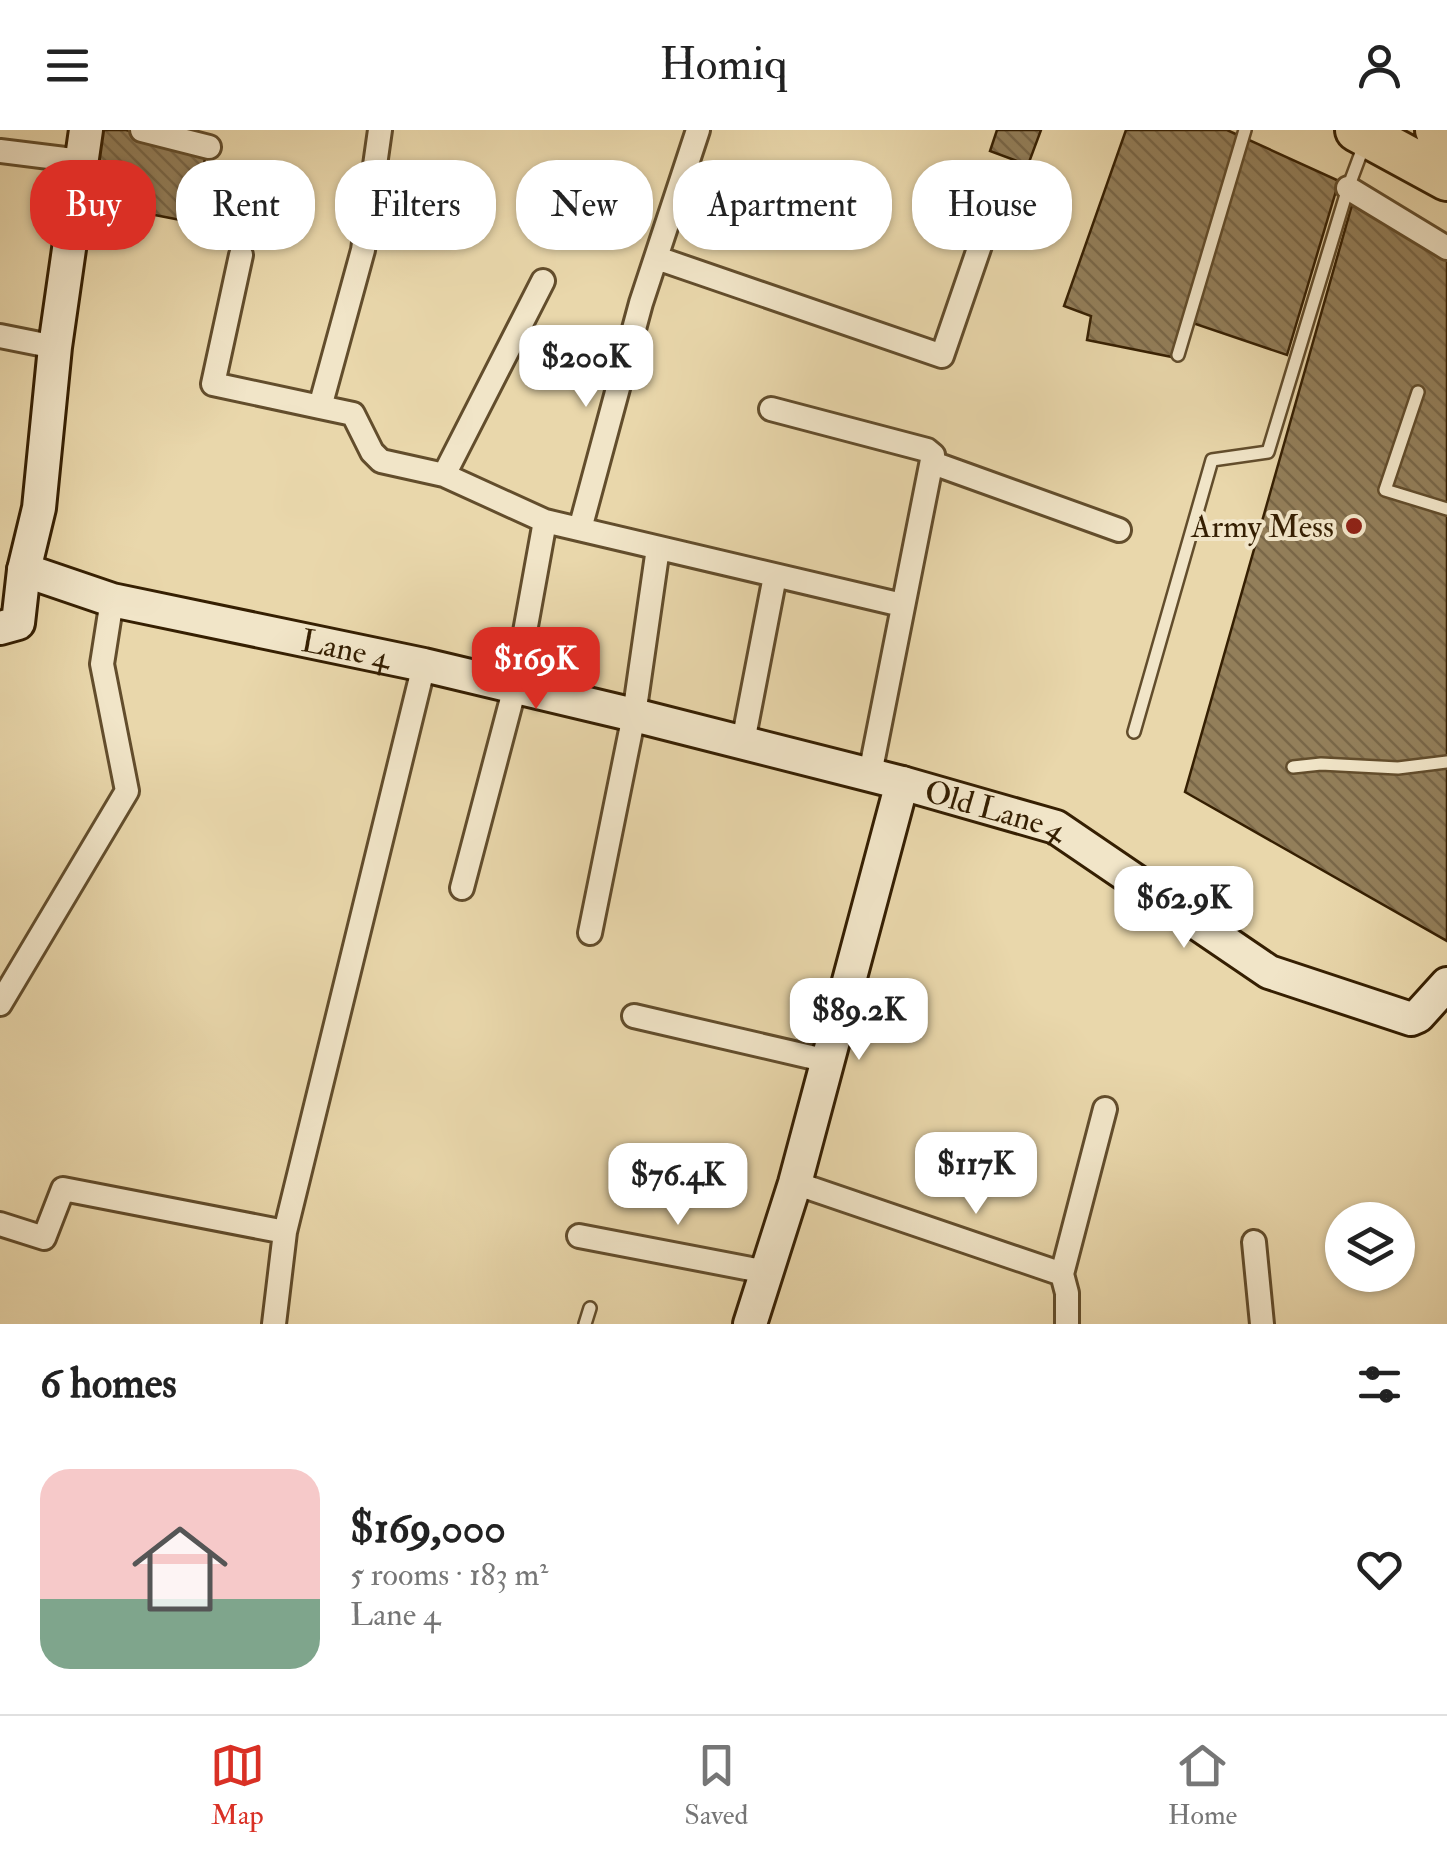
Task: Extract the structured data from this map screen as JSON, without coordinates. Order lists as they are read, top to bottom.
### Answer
{
  "streets": {
    "street": ["Lane 4", "Old Lane 4"]
  },
  "crossings": [
    ["Lane 4", "Old Lane 4"]
  ],
  "places": ["Army Mess"],
  "page": {
    "header": "Homiq",
    "chip": [
      "Buy",
      "Rent",
      "Filters",
      "New",
      "Apartment",
      "House"
    ],
    "price": [
      "$200K",
      "$169K",
      "$62.9K",
      "$89.2K",
      "$117K",
      "$76.4K"
    ],
    "heading": "6 homes",
    "list": [
      {
        "name": "$169,000",
        "note": "5 rooms · 183 m² · Lane 4"
      }
    ],
    "tabs": ["Map", "Saved", "Home"]
  }
}
